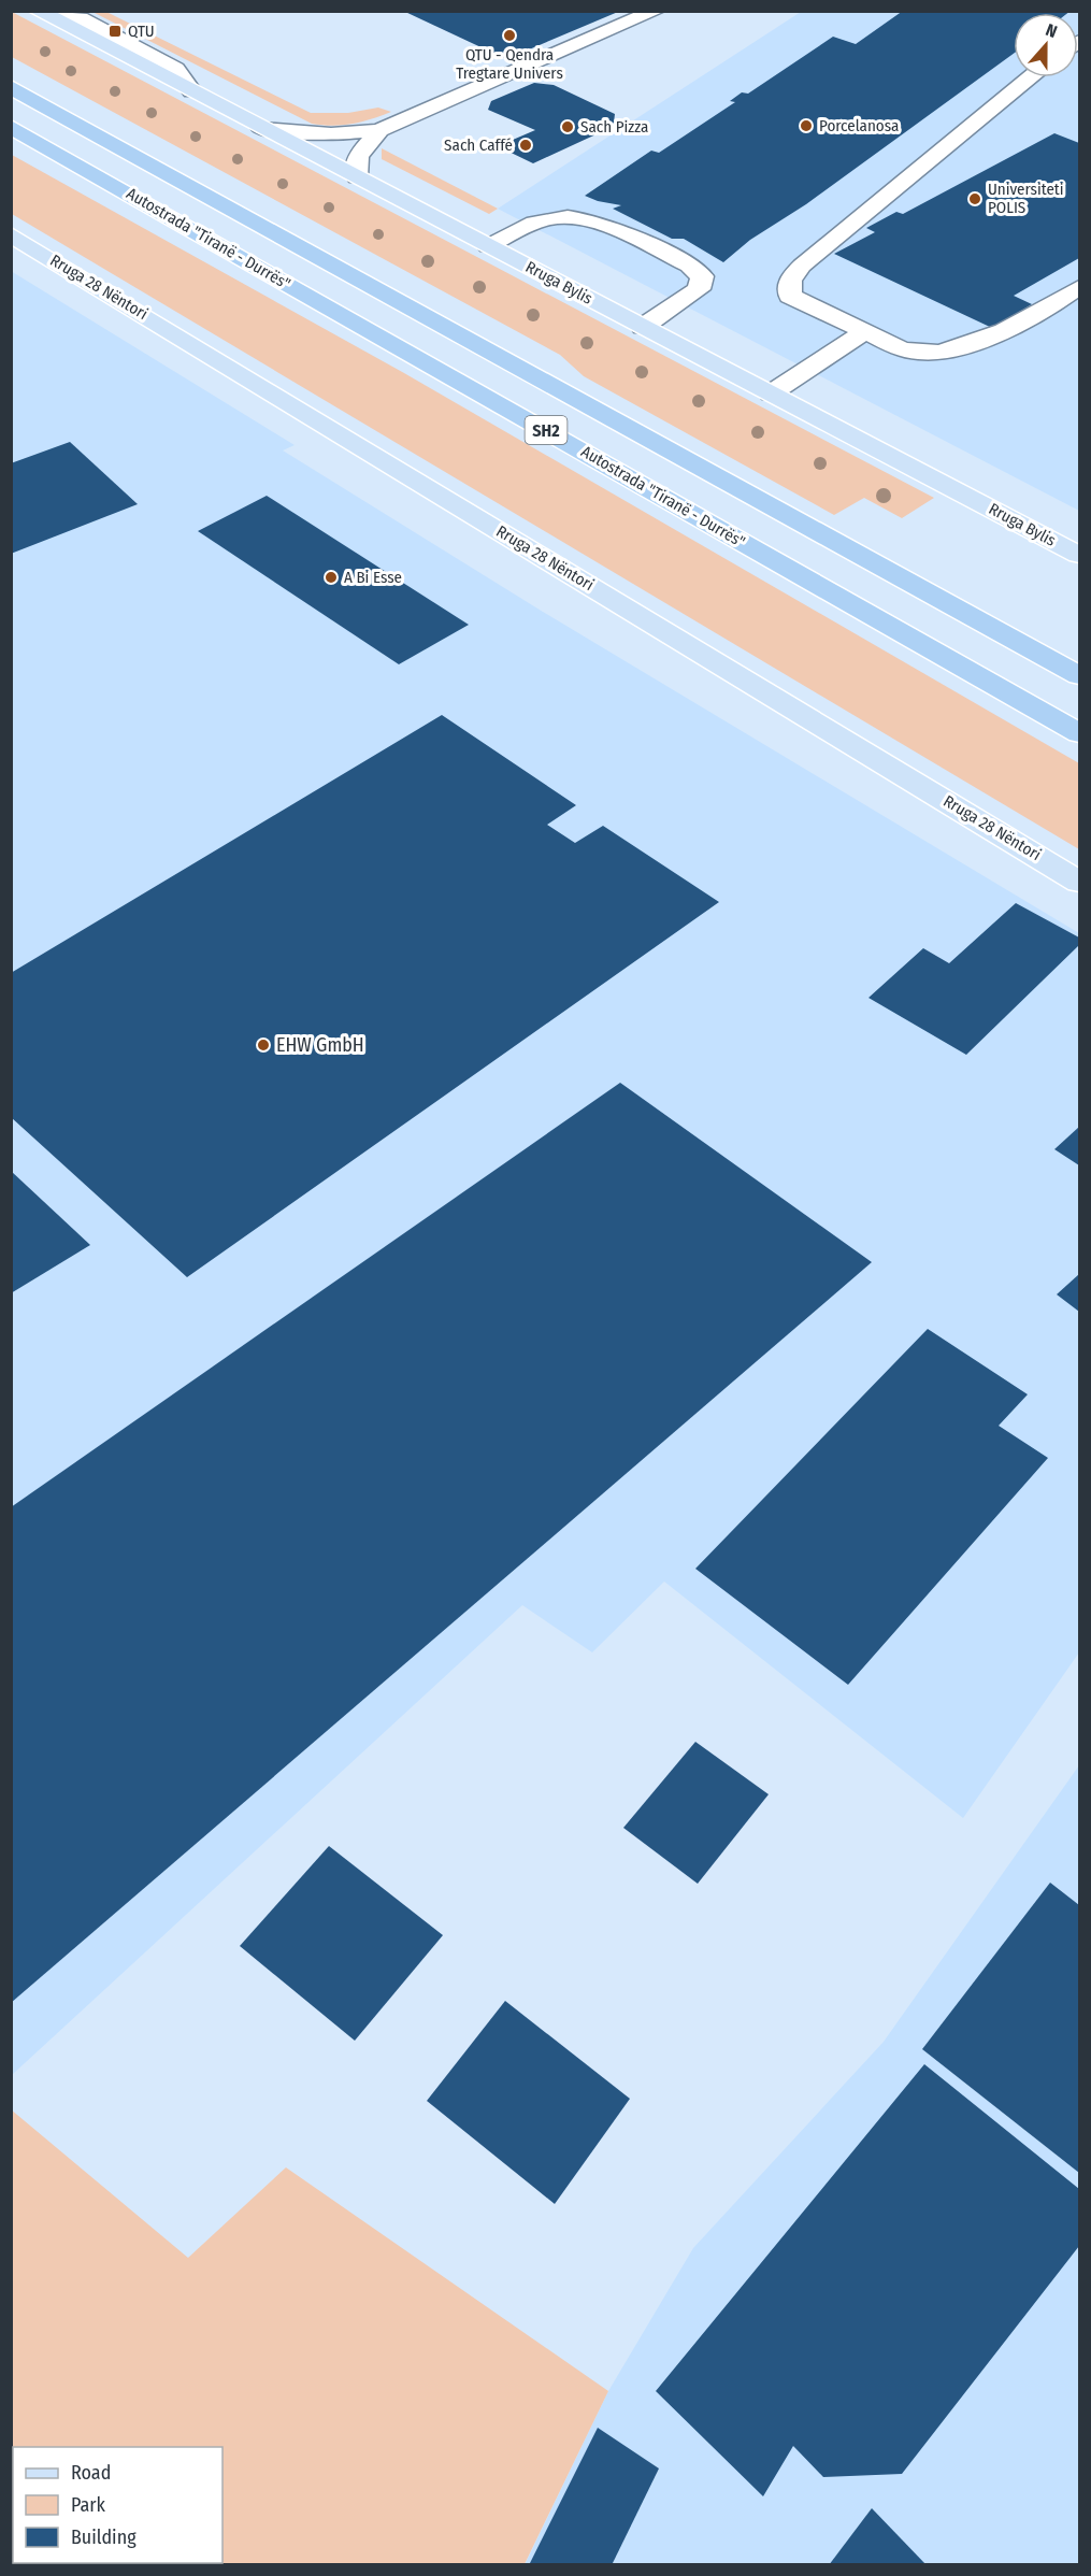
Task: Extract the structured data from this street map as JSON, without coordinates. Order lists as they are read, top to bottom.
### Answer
{
  "streets": {
    "highway": ["Autostrada \"Tiranë - Durrës\"", "SH2"],
    "main road": ["Rruga Bylis", "Rruga 28 Nëntori"]
  },
  "places": {
    "transit": ["QTU"],
    "other": [
      "QTU - Qendra Tregtare Univers",
      "Porcelanosa",
      "Sach Pizza",
      "Sach Caffé",
      "Universiteti POLIS",
      "A Bi Esse",
      "EHW GmbH"
    ]
  },
  "legend": ["Road", "Park", "Building"],
  "north": "top"
}
